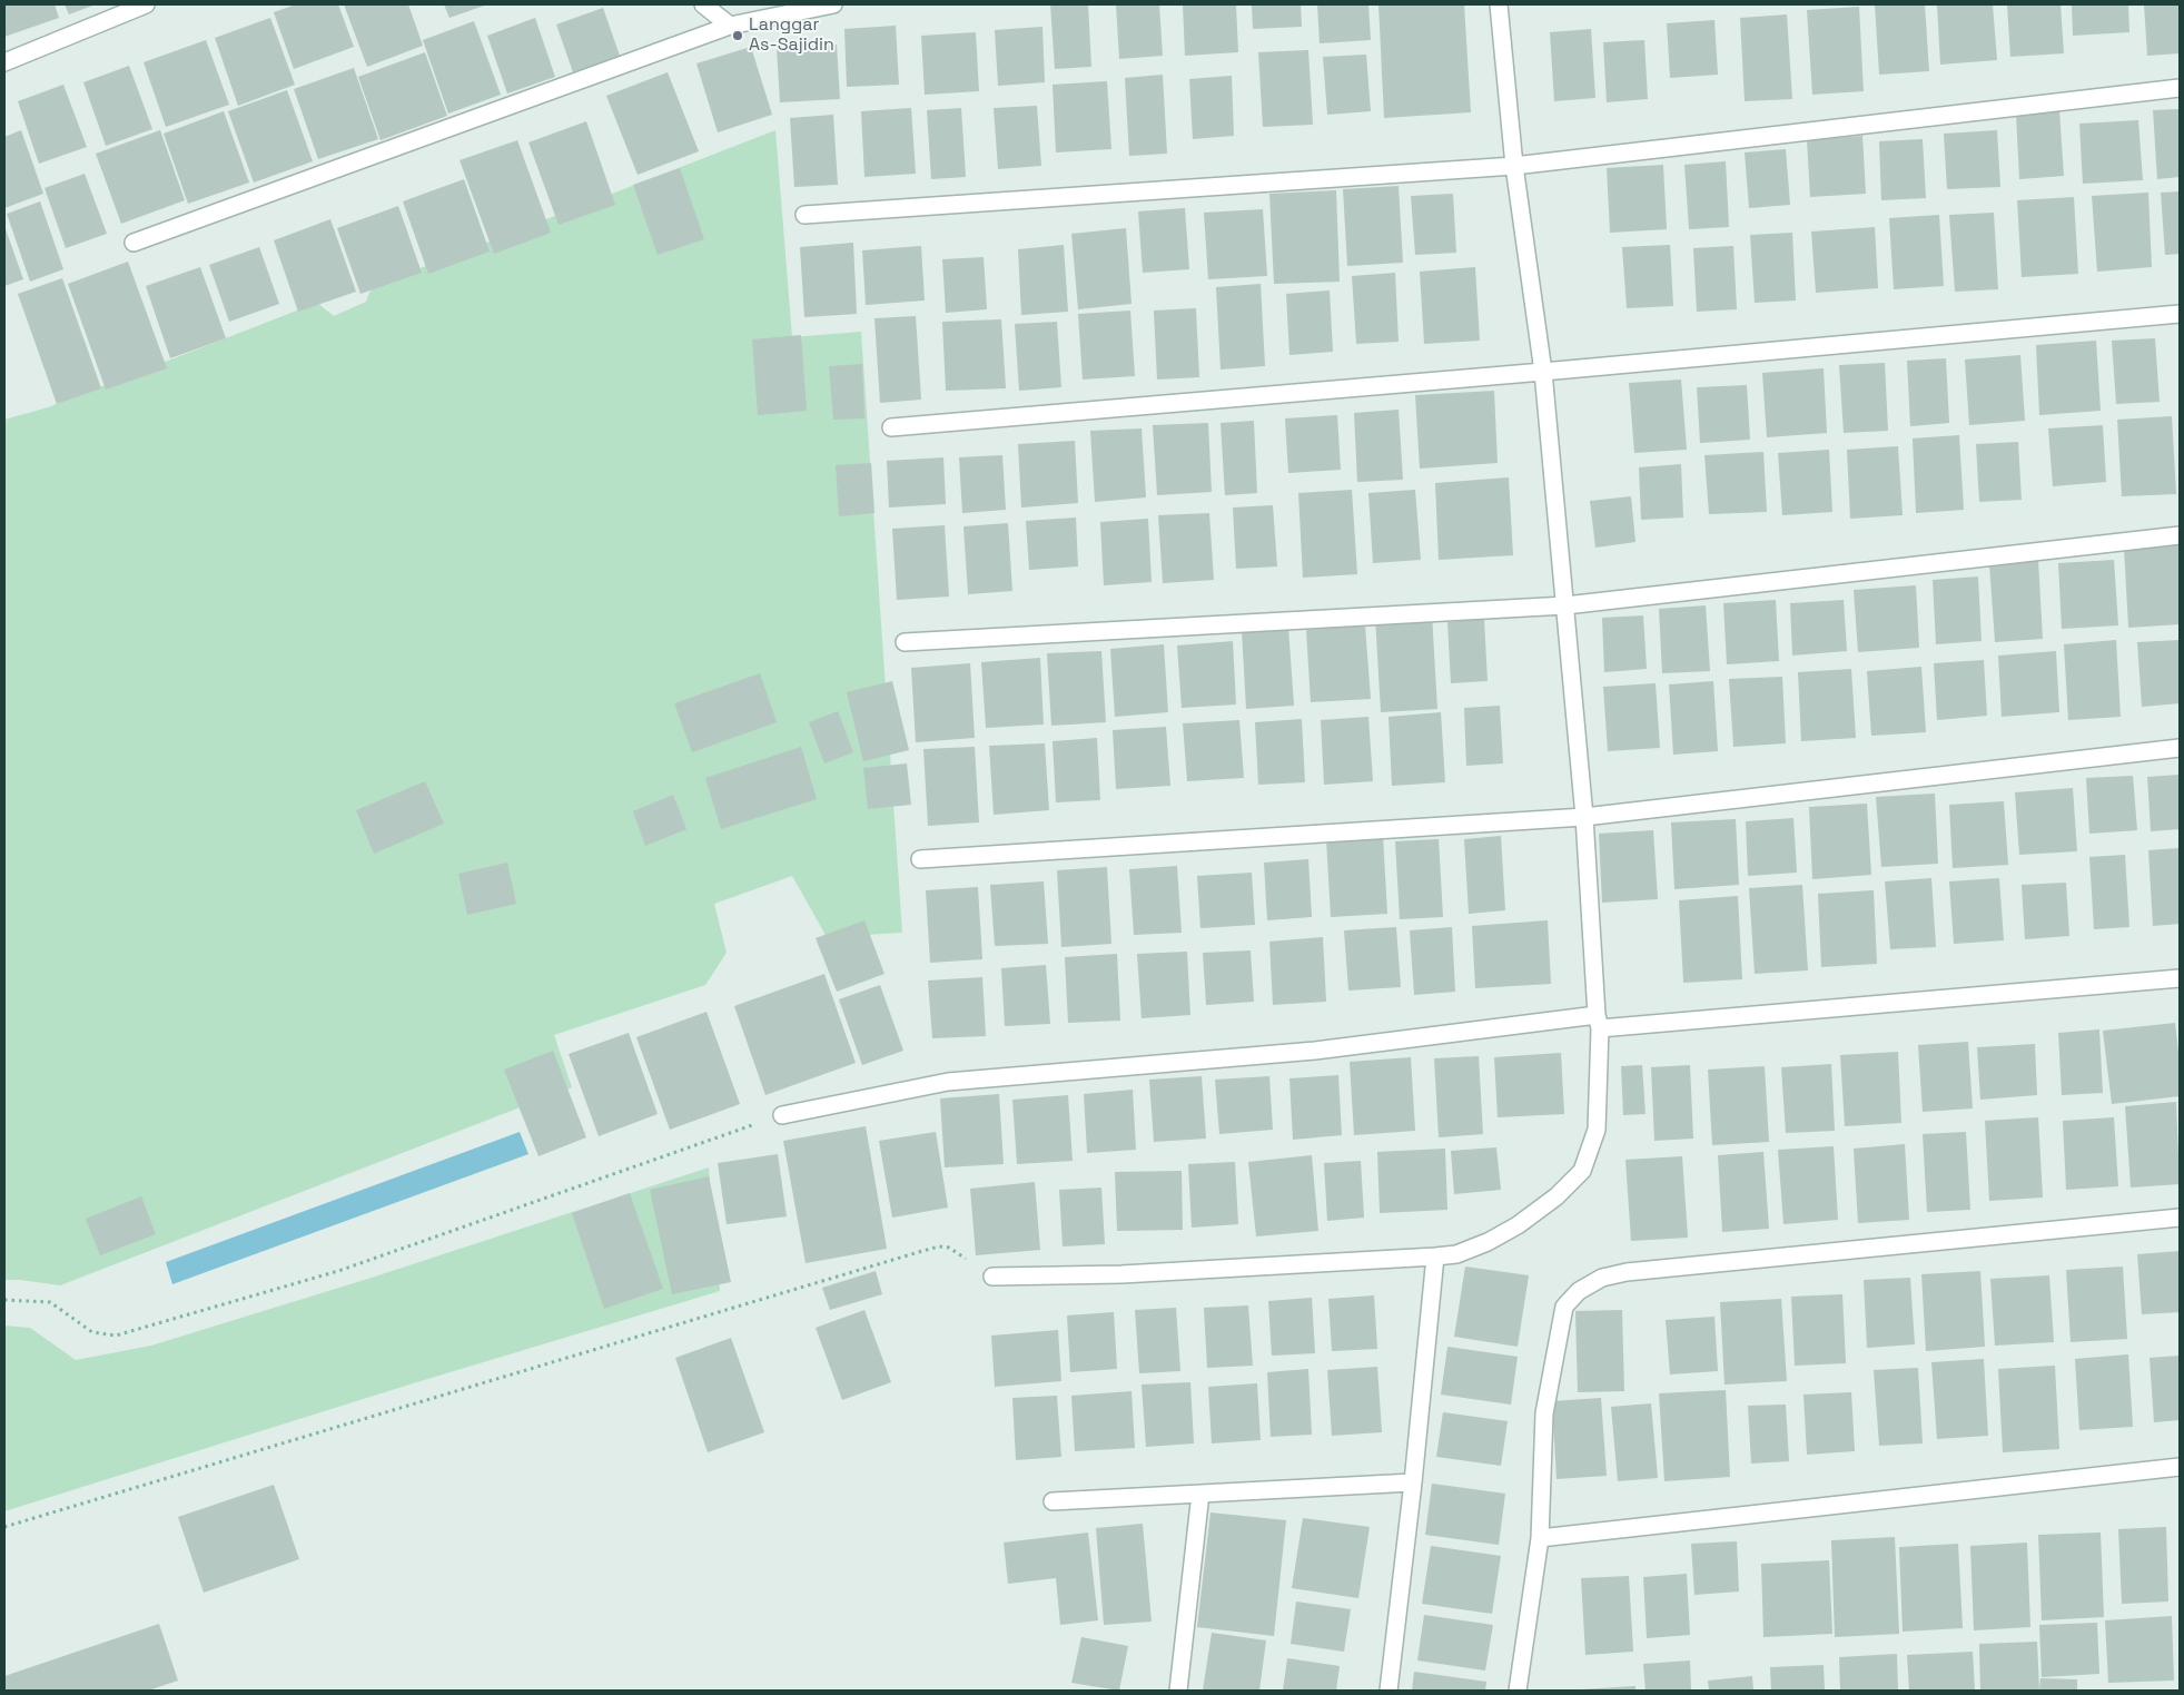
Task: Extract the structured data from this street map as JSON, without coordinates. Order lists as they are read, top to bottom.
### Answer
{
  "places": ["Langgar As-Sajidin"]
}
